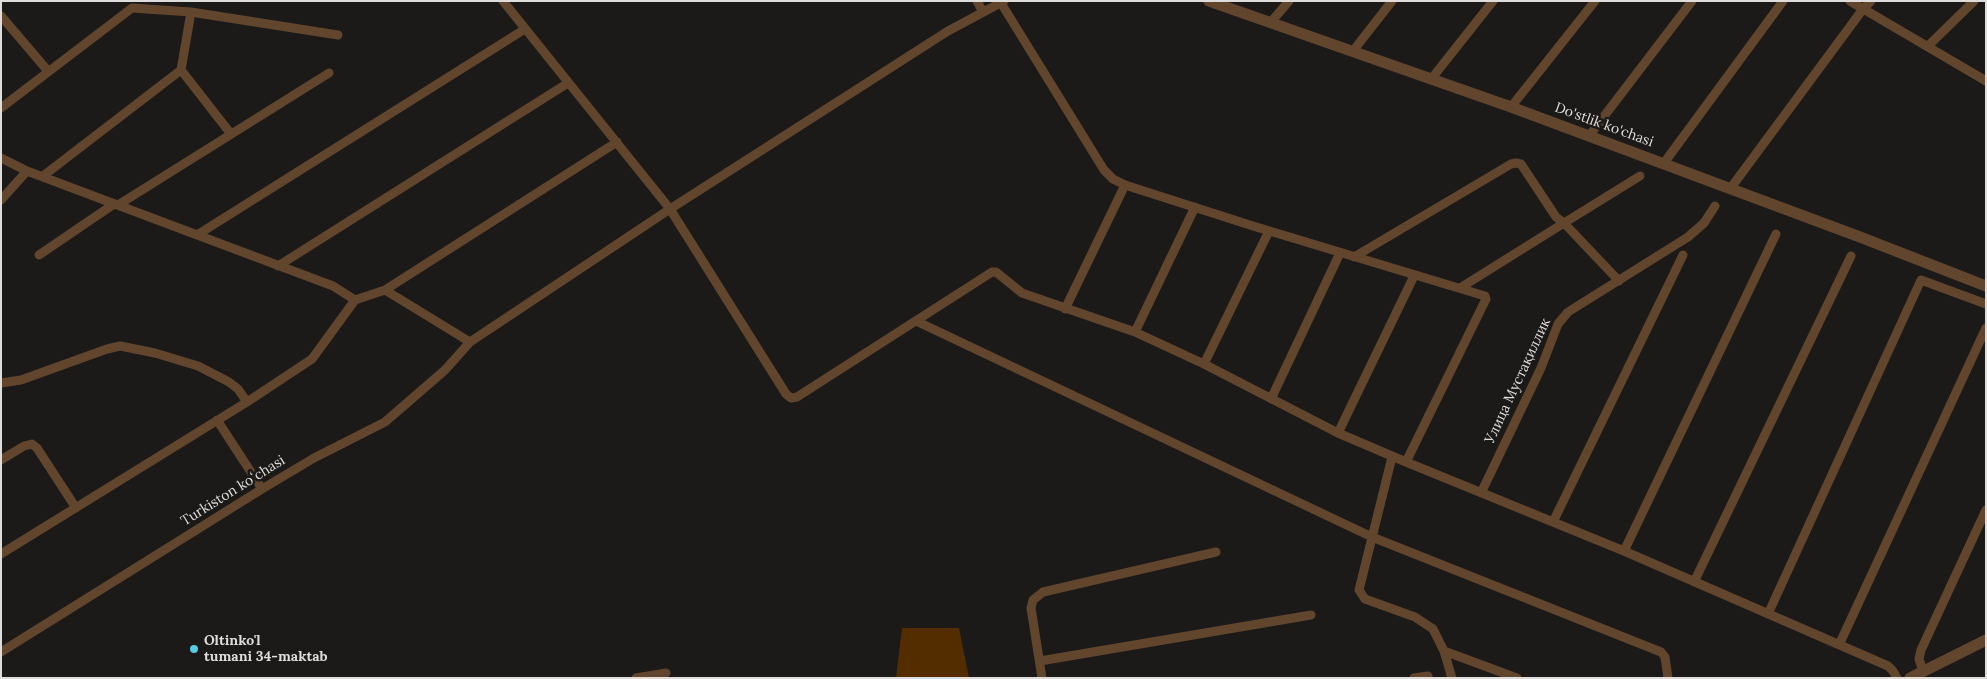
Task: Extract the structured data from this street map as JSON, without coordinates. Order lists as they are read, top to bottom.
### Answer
{
  "streets": {
    "street": ["Do'stlik ko'chasi", "Улица Мустақиллик", "Turkiston koʻchasi"]
  },
  "places": ["Oltinko'l tumani 34-maktab"]
}
